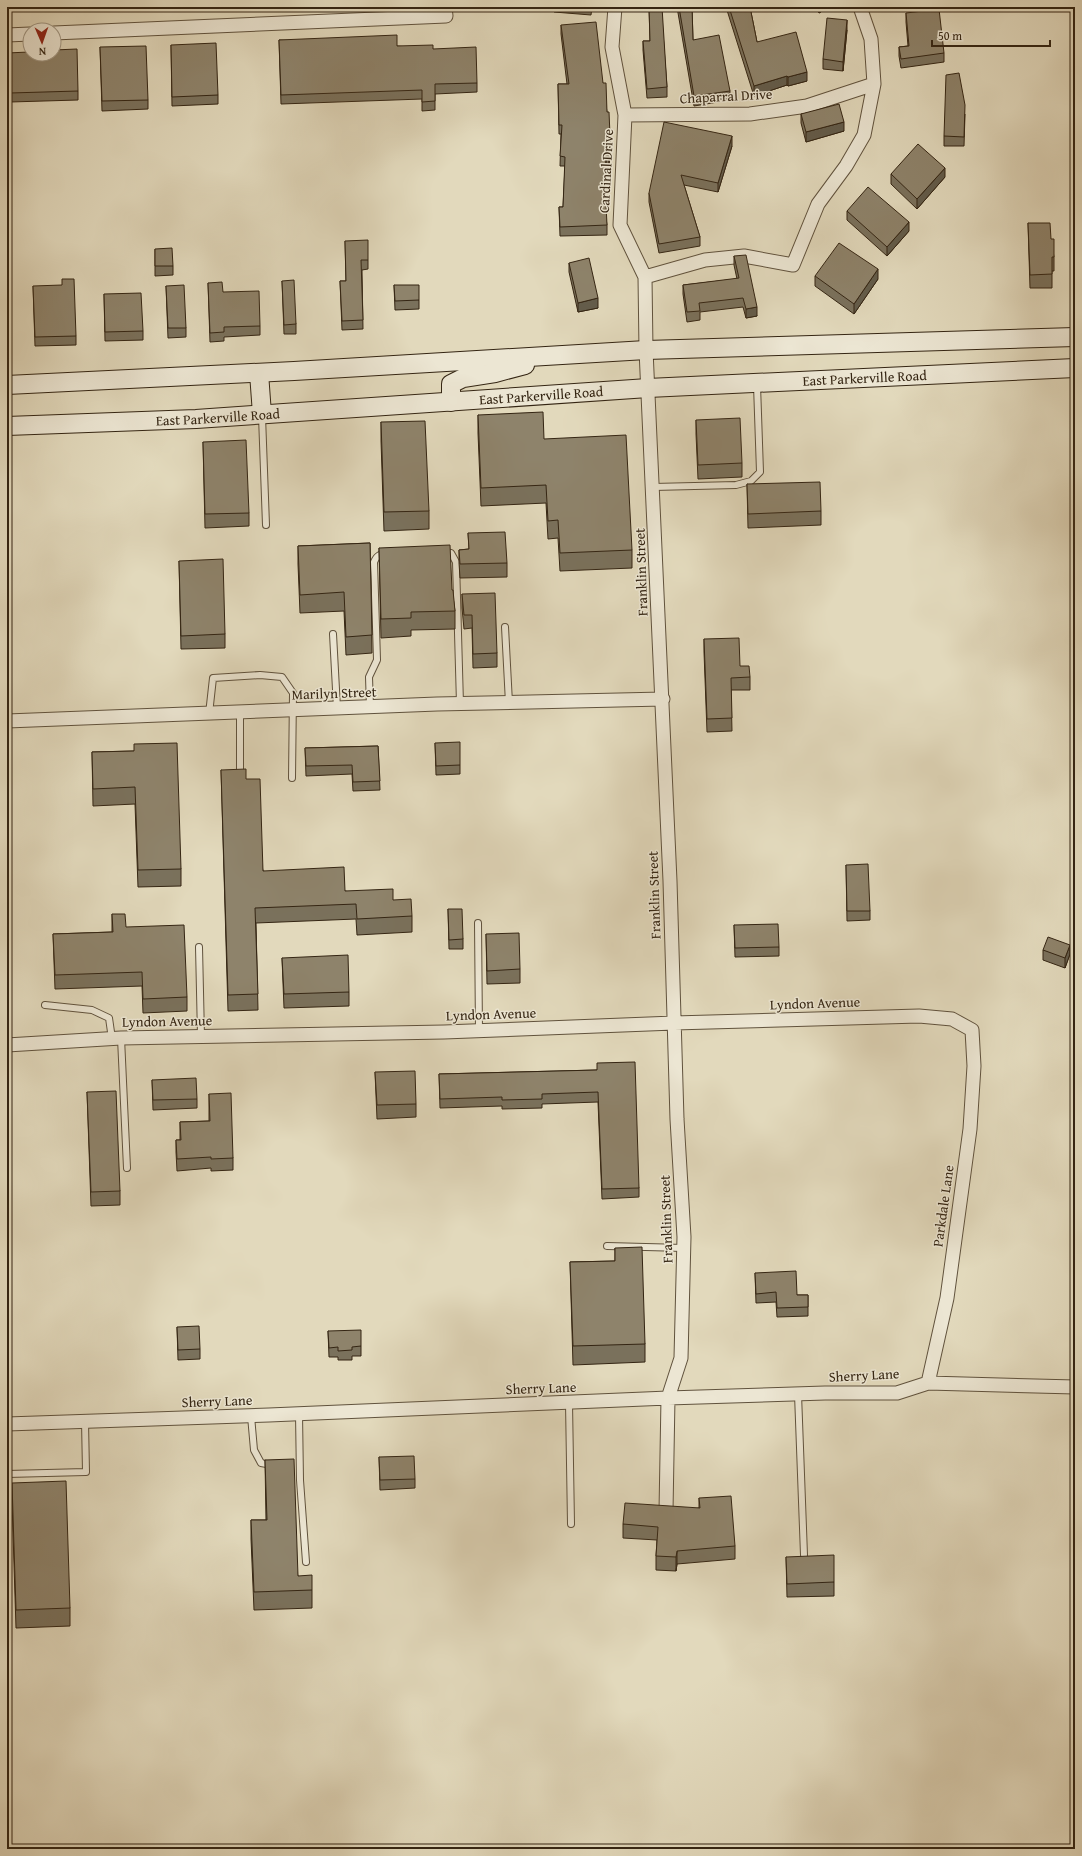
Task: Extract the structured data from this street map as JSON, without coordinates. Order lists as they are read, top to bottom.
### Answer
{
  "streets": {
    "main road": ["East Parkerville Road"],
    "street": [
      "Chaparral Drive",
      "Cardinal Drive",
      "Franklin Street",
      "Marilyn Street",
      "Lyndon Avenue",
      "Parkdale Lane",
      "Sherry Lane"
    ]
  },
  "crossings": [
    ["Chaparral Drive", "Cardinal Drive"],
    ["Cardinal Drive", "Franklin Street"],
    ["East Parkerville Road", "Franklin Street"],
    ["Franklin Street", "Marilyn Street"],
    ["Franklin Street", "Lyndon Avenue"],
    ["Franklin Street", "Sherry Lane"],
    ["Lyndon Avenue", "Parkdale Lane"],
    ["Parkdale Lane", "Sherry Lane"]
  ],
  "scale_bar": "50 m",
  "north": "bottom"
}
